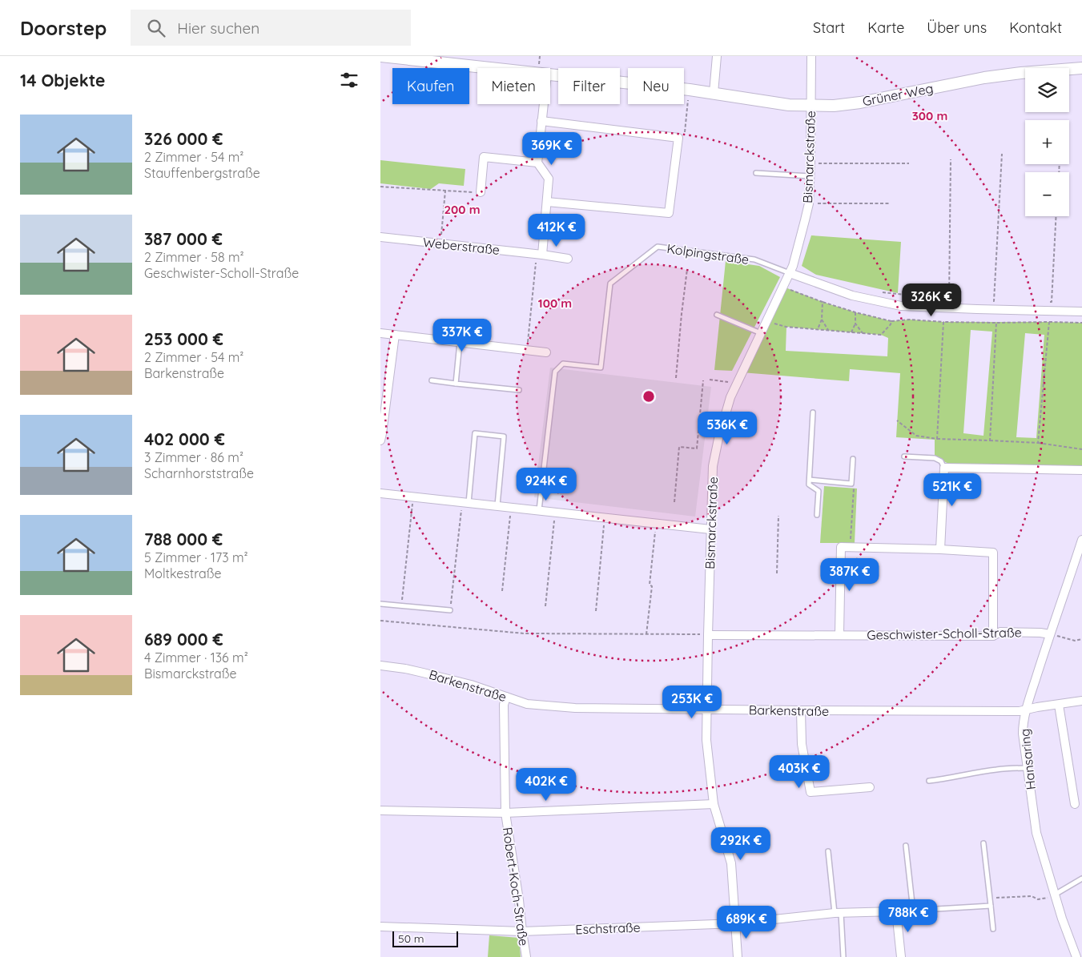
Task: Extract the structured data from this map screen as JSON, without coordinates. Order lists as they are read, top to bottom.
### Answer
{
  "streets": {
    "street": [
      "Grüner Weg",
      "Bismarckstraße",
      "Weberstraße",
      "Geschwister-Scholl-Straße",
      "Barkenstraße",
      "Hansaring",
      "Robert-Koch-Straße",
      "Eschstraße"
    ],
    "lane": ["Kolpingstraße"]
  },
  "crossings": [
    ["Grüner Weg", "Bismarckstraße"],
    ["Bismarckstraße", "Kolpingstraße"],
    ["Bismarckstraße", "Geschwister-Scholl-Straße"],
    ["Bismarckstraße", "Barkenstraße"],
    ["Bismarckstraße", "Eschstraße"],
    ["Geschwister-Scholl-Straße", "Hansaring"],
    ["Barkenstraße", "Hansaring"],
    ["Barkenstraße", "Robert-Koch-Straße"],
    ["Robert-Koch-Straße", "Eschstraße"]
  ],
  "scale_bar": "50 m",
  "page": {
    "header": "Doorstep",
    "search": "Hier suchen",
    "nav": [
      "Start",
      "Karte",
      "Über uns",
      "Kontakt"
    ],
    "heading": "14 Objekte",
    "map_buttons": ["+", "−"],
    "chip": [
      "Kaufen",
      "Mieten",
      "Filter",
      "Neu"
    ],
    "list": [
      {
        "name": "326 000 €",
        "note": "2 Zimmer · 54 m² · Stauffenbergstraße"
      },
      {
        "name": "387 000 €",
        "note": "2 Zimmer · 58 m² · Geschwister-Scholl-Straße"
      },
      {
        "name": "253 000 €",
        "note": "2 Zimmer · 54 m² · Barkenstraße"
      },
      {
        "name": "402 000 €",
        "note": "3 Zimmer · 86 m² · Scharnhorststraße"
      },
      {
        "name": "788 000 €",
        "note": "5 Zimmer · 173 m² · Moltkestraße"
      },
      {
        "name": "689 000 €",
        "note": "4 Zimmer · 136 m² · Bismarckstraße"
      }
    ],
    "price": [
      "369K €",
      "412K €",
      "326K €",
      "337K €",
      "536K €",
      "924K €",
      "521K €",
      "387K €",
      "253K €",
      "403K €",
      "402K €",
      "292K €",
      "788K €",
      "689K €"
    ],
    "scale": "50 m"
  },
  "rings": ["300 m", "200 m", "100 m"]
}
